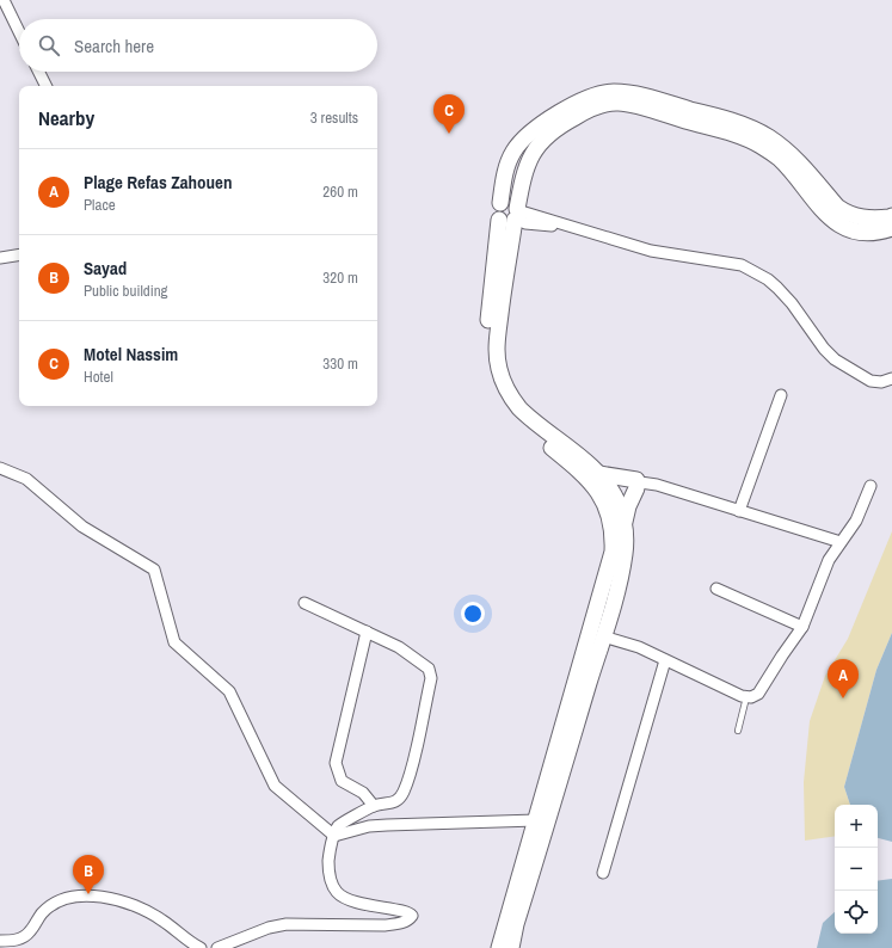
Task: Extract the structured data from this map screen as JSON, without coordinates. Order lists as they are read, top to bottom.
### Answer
{
  "page": {
    "search": "Search here",
    "heading": ["Nearby", "3 results"],
    "pins": ["C", "A", "B"],
    "list": [
      {
        "mark": "A",
        "name": "Plage Refas Zahouen",
        "note": "Place",
        "value": "260 m"
      },
      {
        "mark": "B",
        "name": "Sayad",
        "note": "Public building",
        "value": "320 m"
      },
      {
        "mark": "C",
        "name": "Motel Nassim",
        "note": "Hotel",
        "value": "330 m"
      }
    ],
    "map_buttons": ["+", "−"]
  }
}
